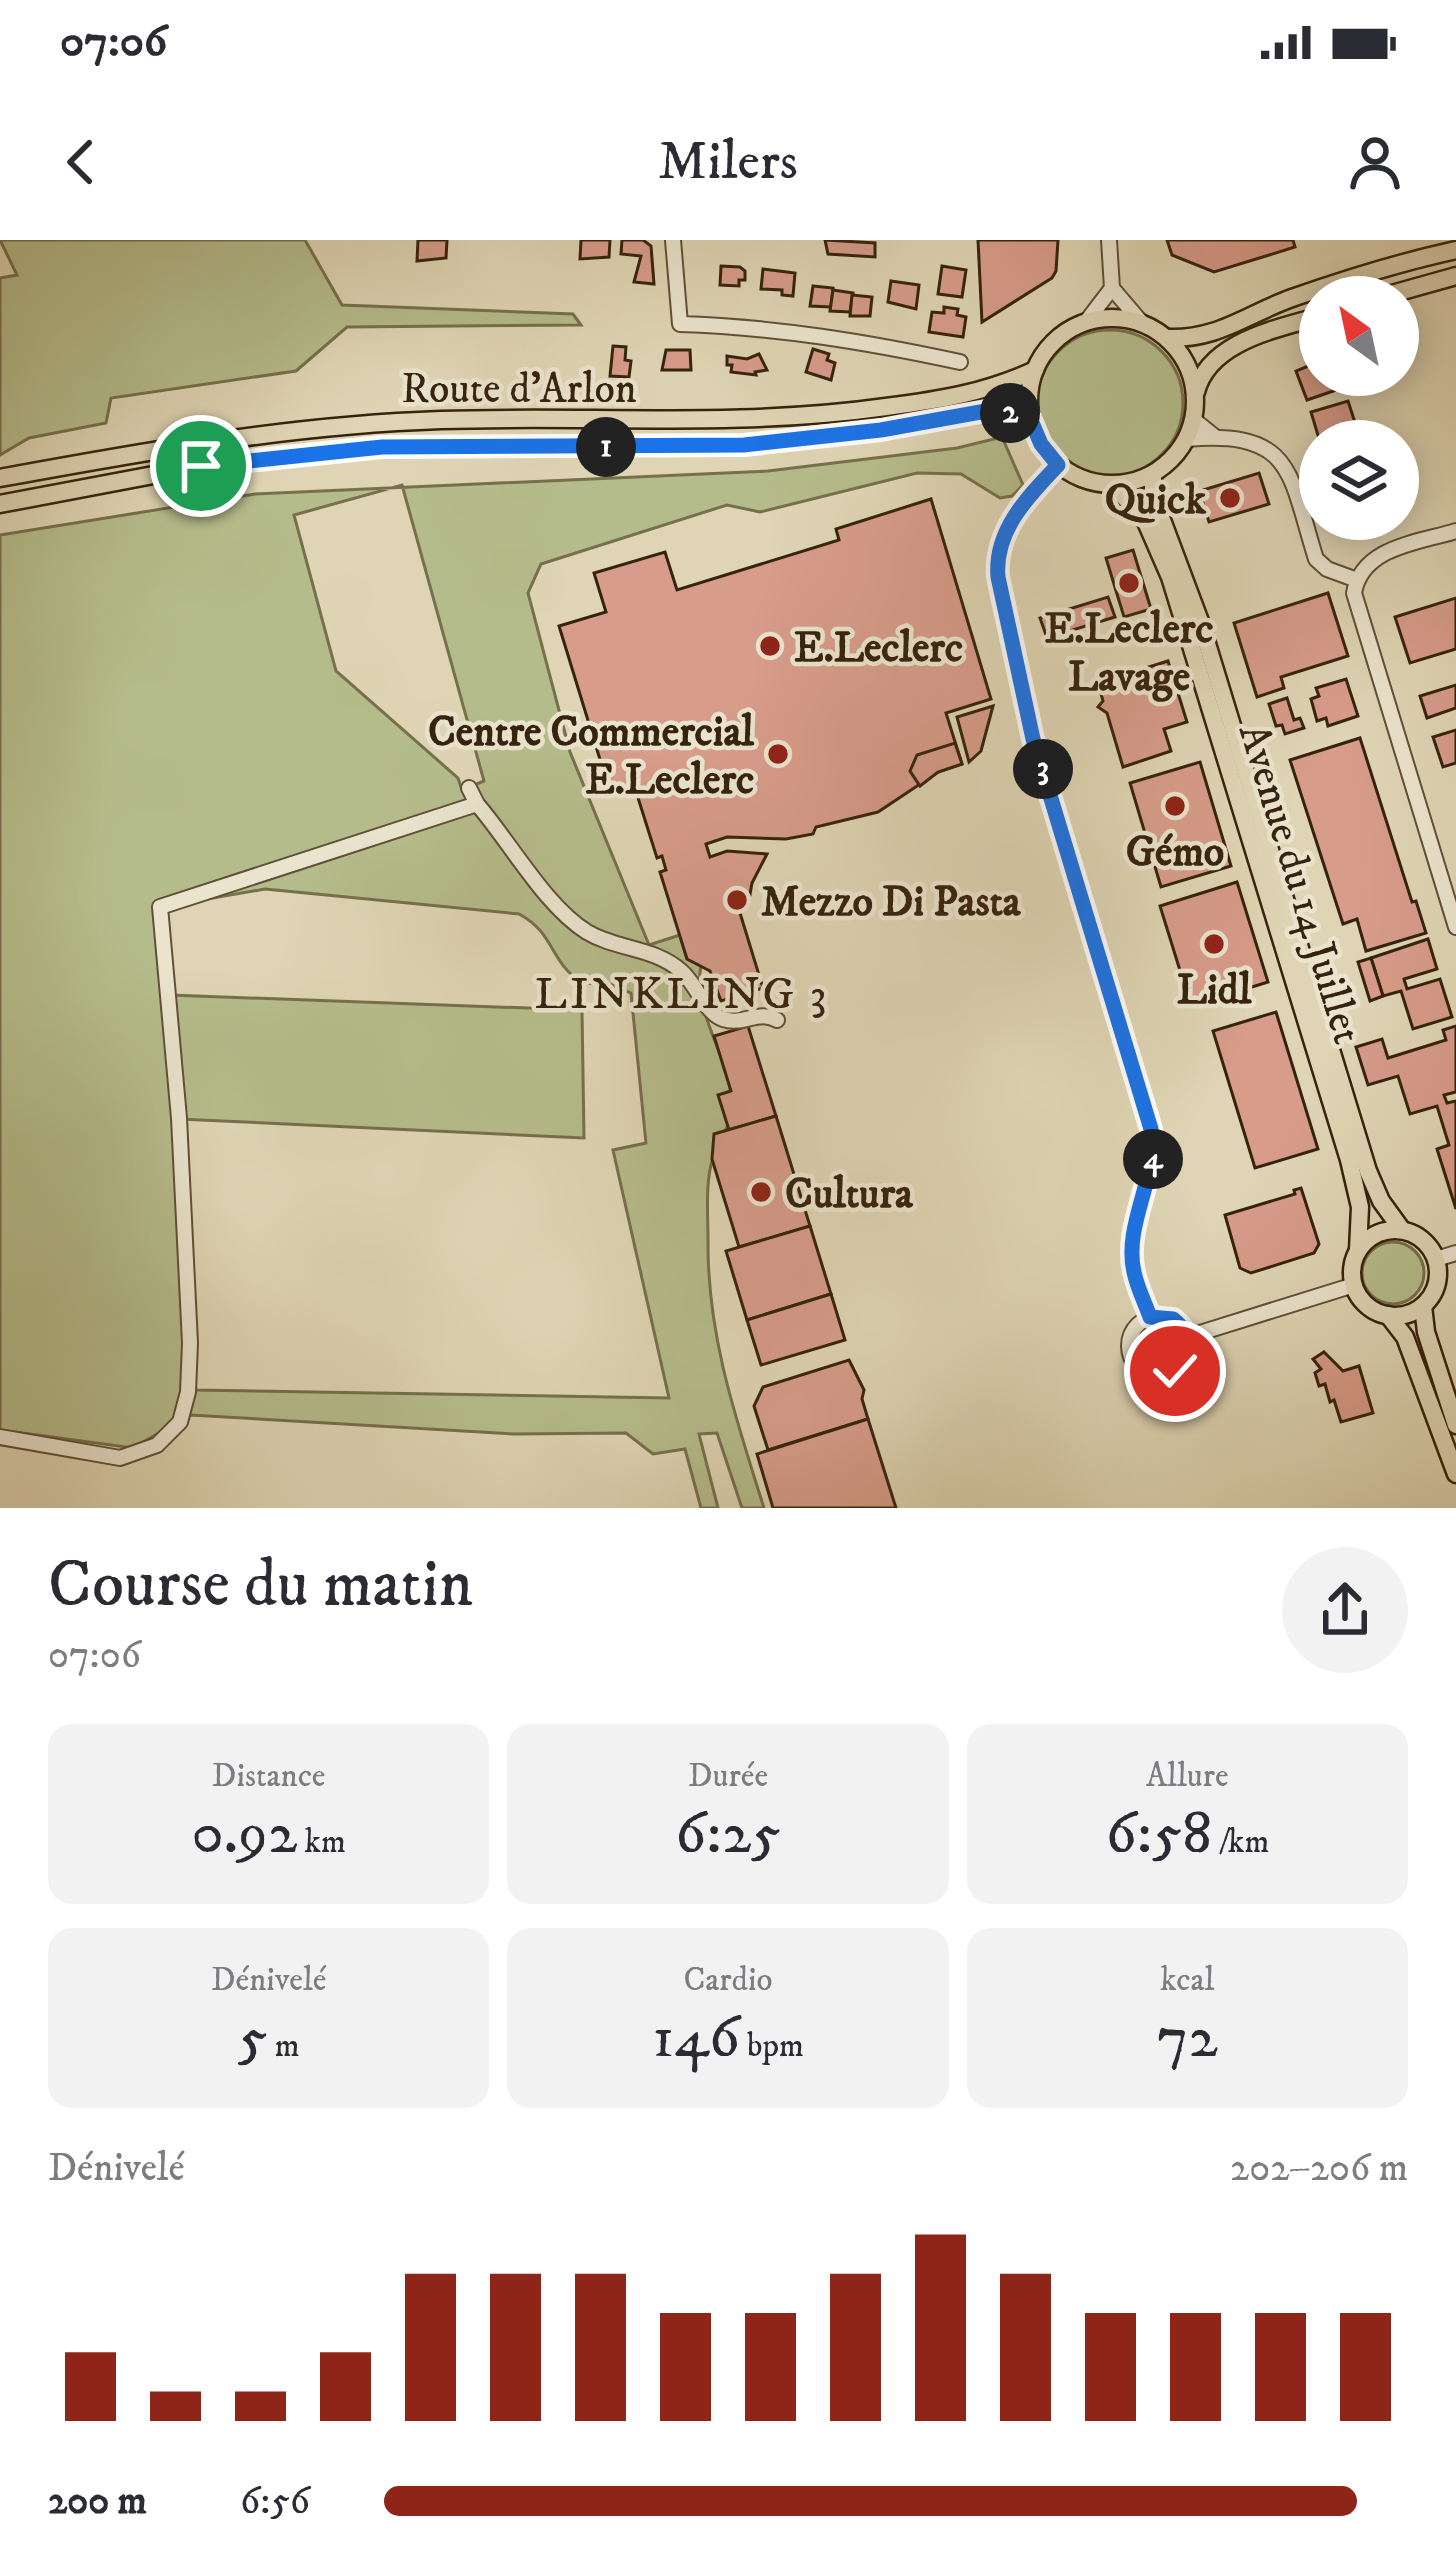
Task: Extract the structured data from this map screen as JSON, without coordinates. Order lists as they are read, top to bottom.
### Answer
{
  "streets": {
    "main road": ["Route d'Arlon", "Avenue du 14 Juillet"]
  },
  "crossings": [
    ["Route d'Arlon", "Avenue du 14 Juillet"]
  ],
  "districts": ["LINKLING 3"],
  "places": [
    "Quick",
    "E.Leclerc Lavage",
    "E.Leclerc",
    "Centre Commercial E.Leclerc",
    "Gémo",
    "Mezzo Di Pasta",
    "Lidl",
    "Cultura"
  ],
  "north": "top left",
  "page": {
    "status": "07:06",
    "header": "Milers",
    "pins": [
      "2",
      "1",
      "3",
      "4"
    ],
    "heading": ["Course du matin", "07:06"],
    "stats": [
      ["Distance", "0.92 km"],
      ["Durée", "6:25"],
      ["Allure", "6:58 /km"],
      ["Dénivelé", "5 m"],
      ["Cardio", "146 bpm"],
      ["kcal", "72"]
    ],
    "chart": ["Dénivelé", "202–206 m"],
    "list": [
      {
        "name": "200 m",
        "note": "6:56"
      }
    ]
  }
}
